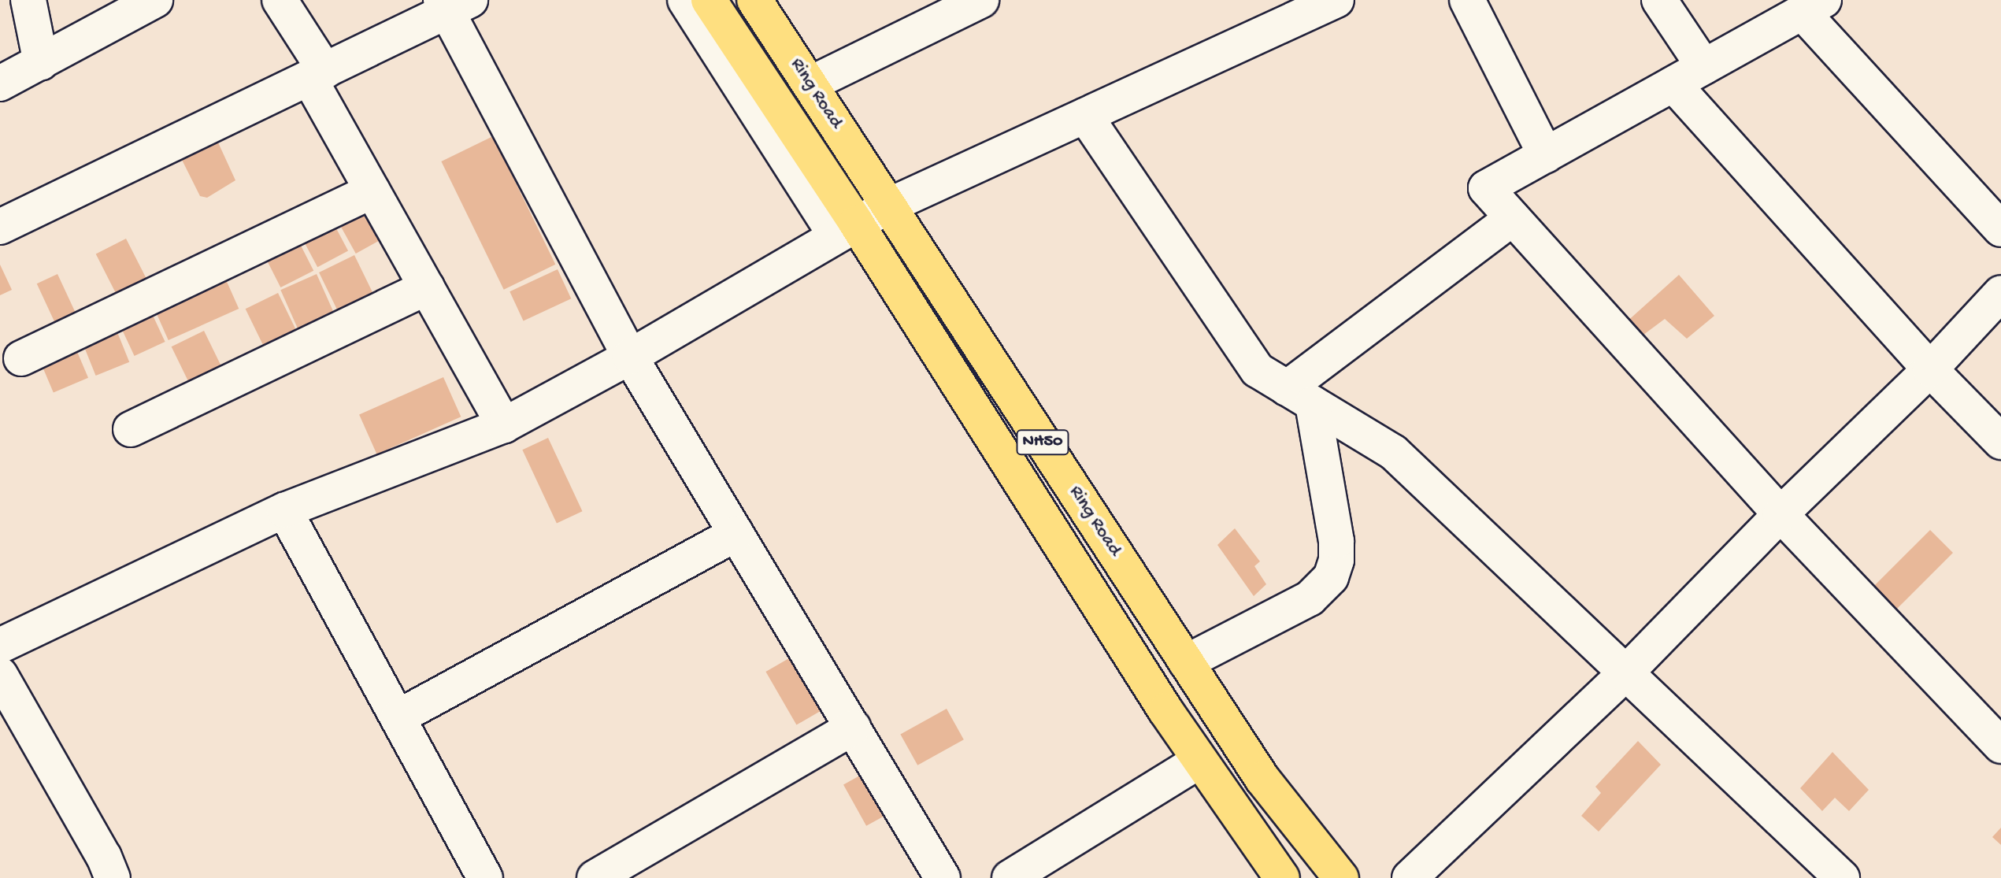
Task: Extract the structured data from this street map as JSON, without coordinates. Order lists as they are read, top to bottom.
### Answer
{
  "streets": {
    "highway": ["Ring Road", "NH50"]
  }
}
